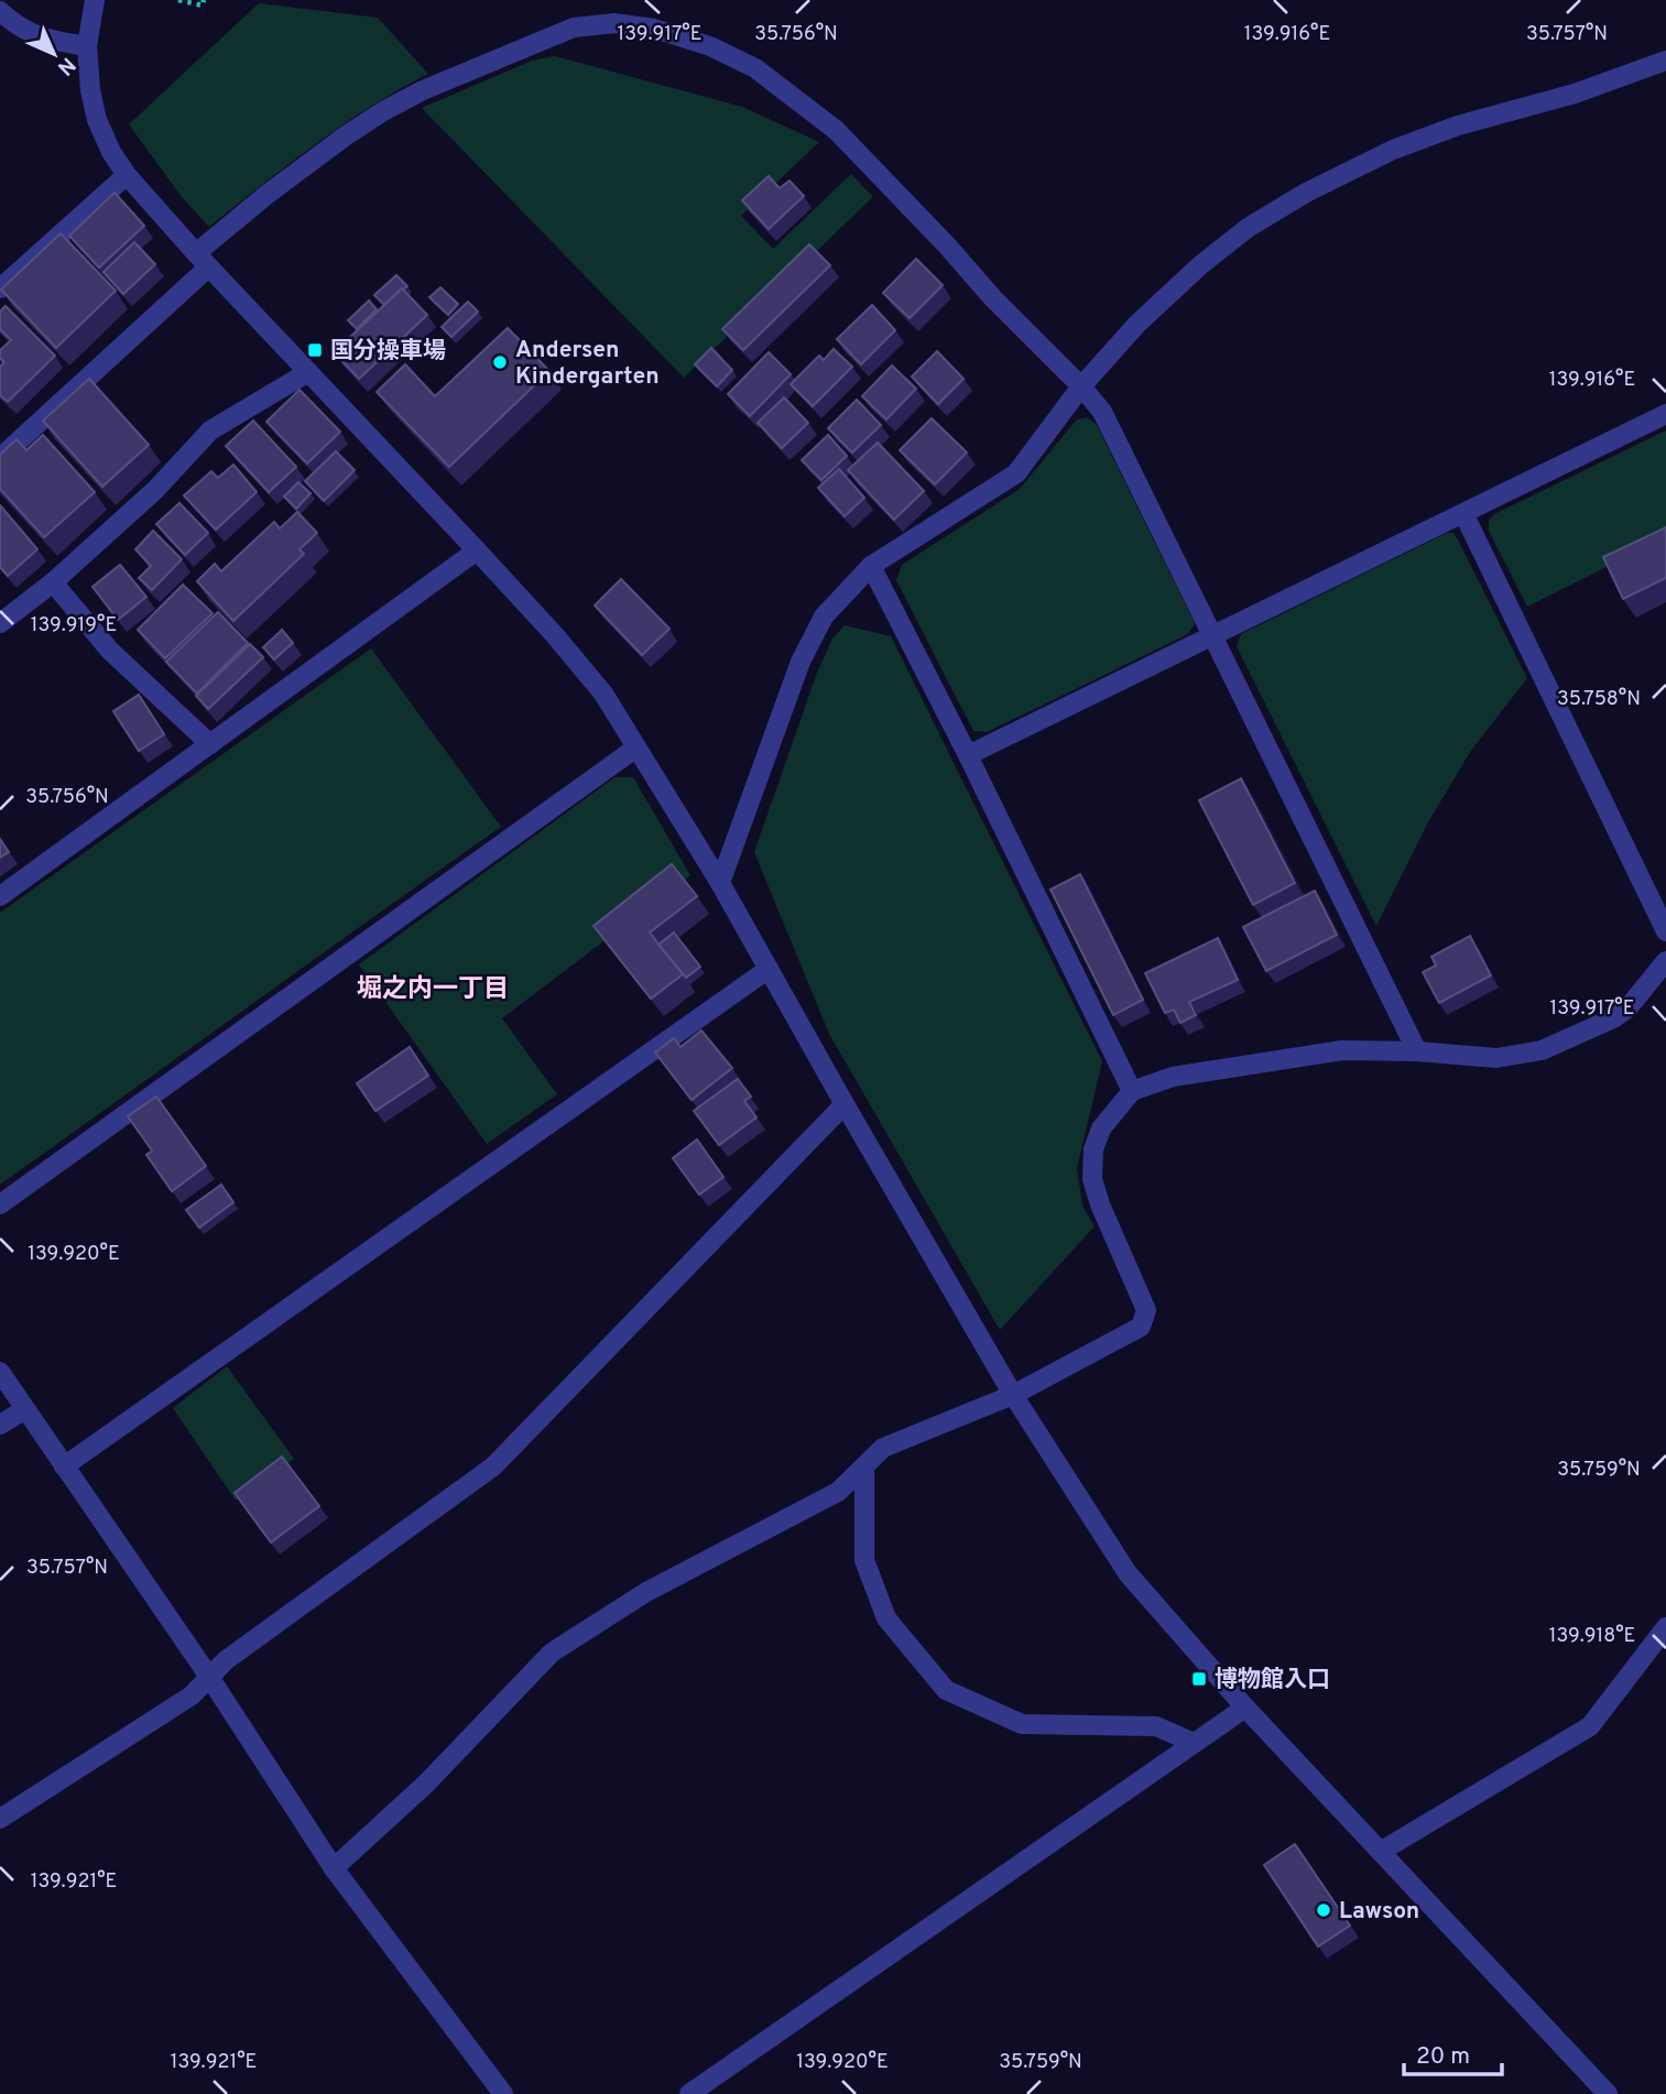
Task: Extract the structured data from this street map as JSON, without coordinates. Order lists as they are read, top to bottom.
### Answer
{
  "districts": ["堀之内一丁目"],
  "places": {
    "transit": ["国分操車場", "博物館入口"],
    "other": ["Andersen Kindergarten", "Lawson"]
  },
  "scale_bar": "20 m",
  "north": "bottom right",
  "coordinates": [
    "139.917°E",
    "35.756°N",
    "139.916°E",
    "35.757°N",
    "139.919°E",
    "35.758°N",
    "139.920°E",
    "35.759°N",
    "139.918°E",
    "139.921°E"
  ]
}
